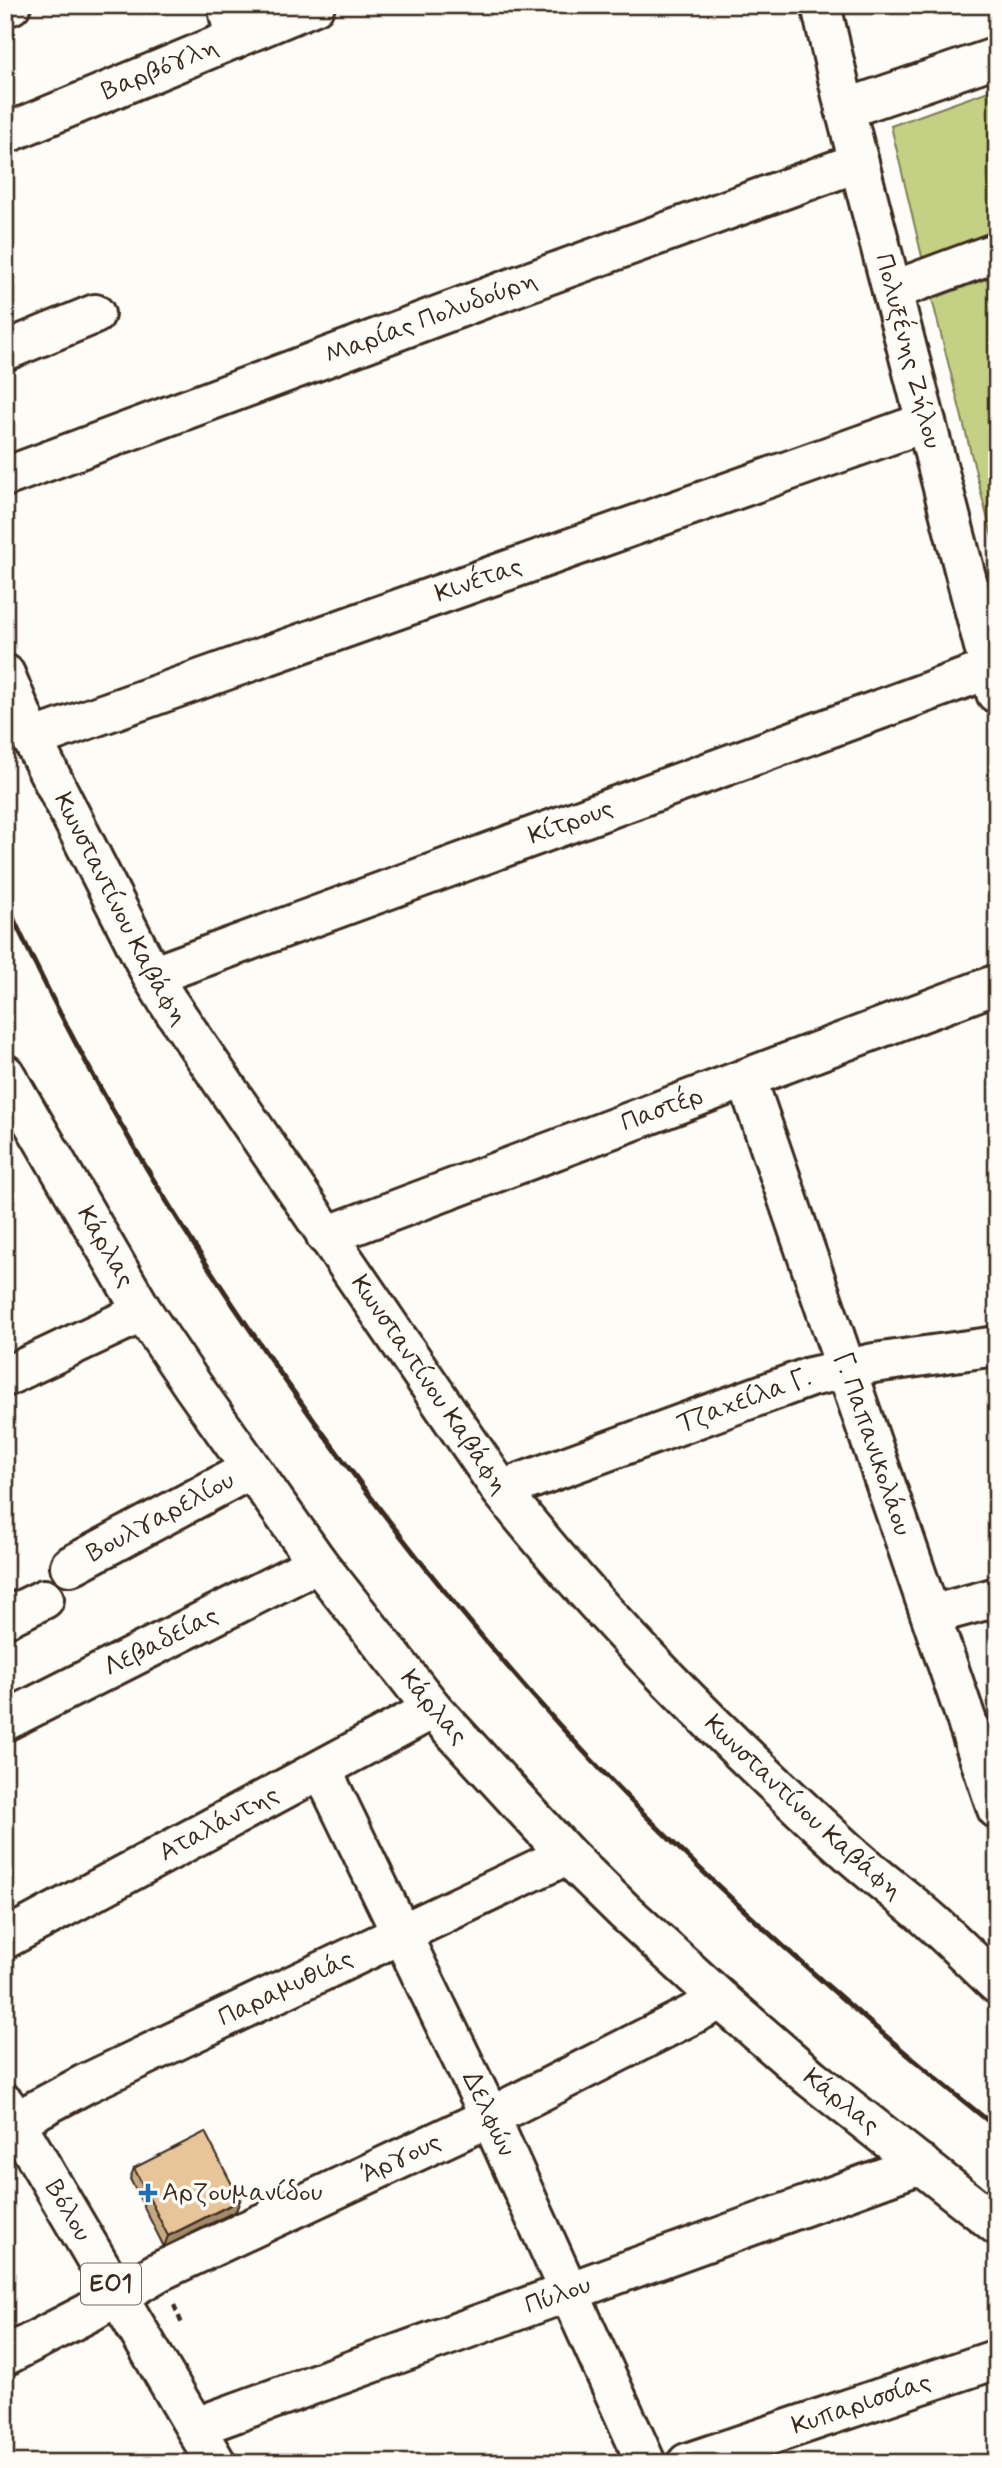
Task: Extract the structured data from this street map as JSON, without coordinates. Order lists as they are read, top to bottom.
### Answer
{
  "streets": {
    "street": [
      "Βαρβόγλη",
      "Μαρίας Πολυδούρη",
      "Πολυξένης Ζήλου",
      "Κινέτας",
      "Κίτρους",
      "Κωνσταντίνου Καβάφη",
      "Παστέρ",
      "Κάρλας",
      "Τζαχείλα Γ.",
      "Γ. Παπανικολάου",
      "Βουλγαρελίου",
      "Λεβαδείας",
      "Αταλάντης",
      "Παραμυθιάς",
      "Δελφών",
      "Άργους",
      "Βόλου",
      "ΕΟ1",
      "Πύλου",
      "Κυπαρισσίας"
    ]
  },
  "crossings": [
    ["Μαρίας Πολυδούρη", "Πολυξένης Ζήλου"],
    ["Πολυξένης Ζήλου", "Κινέτας"],
    ["Πολυξένης Ζήλου", "Κίτρους"],
    ["Κινέτας", "Κωνσταντίνου Καβάφη"],
    ["Κίτρους", "Κωνσταντίνου Καβάφη"],
    ["Κωνσταντίνου Καβάφη", "Παστέρ"],
    ["Κωνσταντίνου Καβάφη", "Τζαχείλα Γ."],
    ["Παστέρ", "Γ. Παπανικολάου"],
    ["Κάρλας", "Βουλγαρελίου"],
    ["Κάρλας", "Λεβαδείας"],
    ["Κάρλας", "Αταλάντης"],
    ["Κάρλας", "Παραμυθιάς"],
    ["Κάρλας", "Άργους"],
    ["Κάρλας", "Πύλου"],
    ["Τζαχείλα Γ.", "Γ. Παπανικολάου"],
    ["Αταλάντης", "Δελφών"],
    ["Παραμυθιάς", "Δελφών"],
    ["Παραμυθιάς", "Βόλου"],
    ["Δελφών", "Άργους"],
    ["Δελφών", "Πύλου"],
    ["Άργους", "Βόλου"],
    ["Βόλου", "Πύλου"]
  ],
  "places": {
    "health": ["Αρζουμανίδου"]
  }
}
